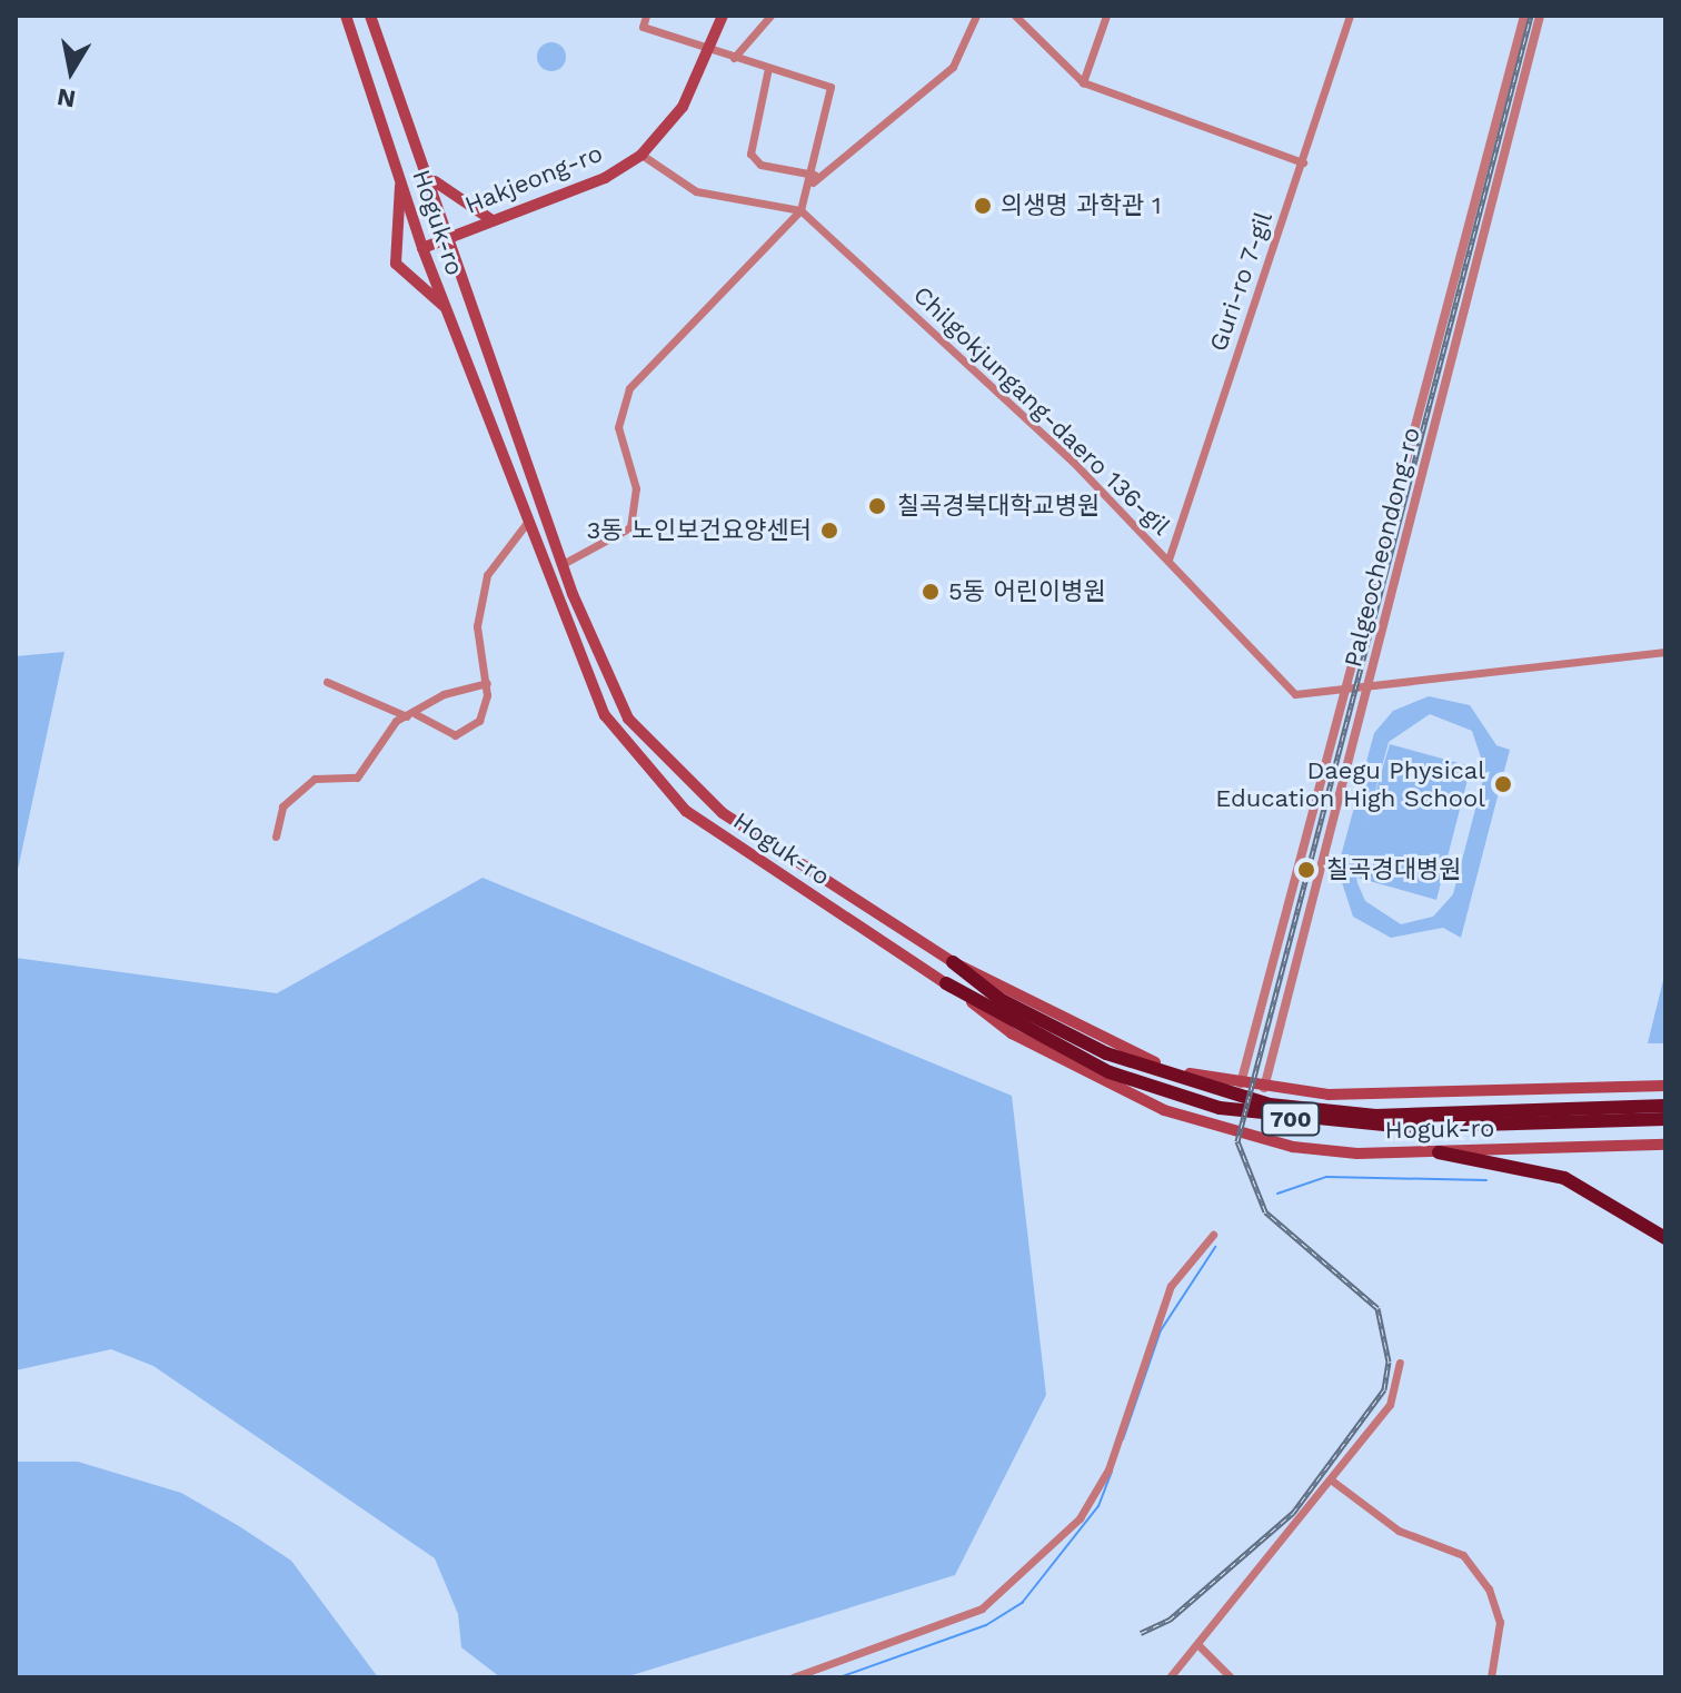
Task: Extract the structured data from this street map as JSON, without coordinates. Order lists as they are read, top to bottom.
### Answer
{
  "streets": {
    "highway": ["700"],
    "main road": ["Hakjeong-ro", "Hoguk-ro"],
    "street": ["Guri-ro 7-gil", "Chilgokjungang-daero 136-gil", "Palgeocheondong-ro"]
  },
  "crossings": [
    ["Hakjeong-ro", "Hoguk-ro"],
    ["Hoguk-ro", "Palgeocheondong-ro"],
    ["Hoguk-ro", "700"],
    ["Guri-ro 7-gil", "Chilgokjungang-daero 136-gil"],
    ["Chilgokjungang-daero 136-gil", "Palgeocheondong-ro"]
  ],
  "places": [
    "의생명 과학관 1",
    "칠곡경북대학교병원",
    "3동 노인보건요양센터",
    "5동 어린이병원",
    "Daegu Physical Education High School",
    "칠곡경대병원"
  ],
  "north": "bottom"
}
